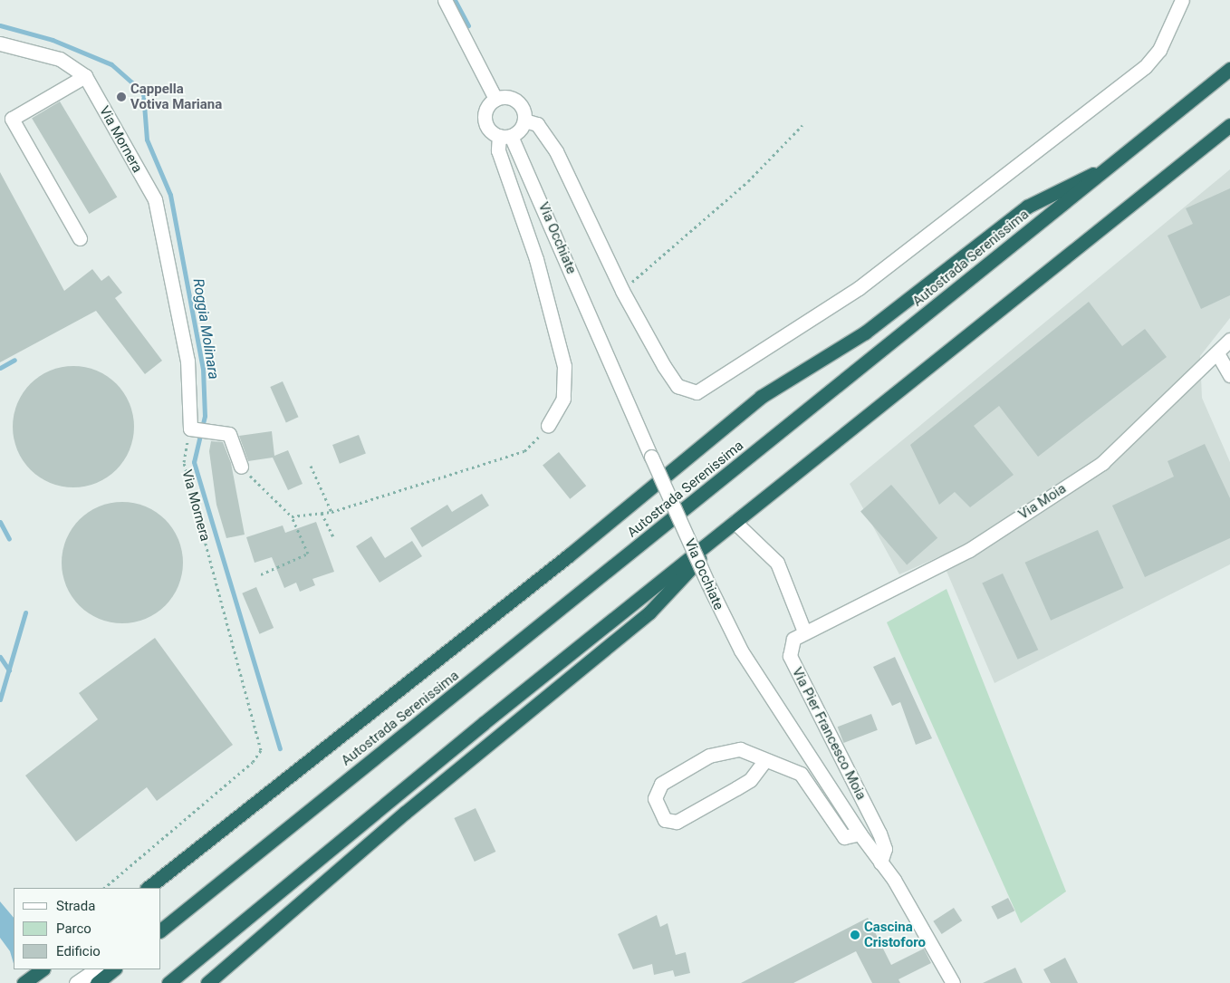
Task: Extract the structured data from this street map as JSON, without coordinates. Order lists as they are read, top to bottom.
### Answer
{
  "streets": {
    "highway": ["Autostrada Serenissima"],
    "street": [
      "Via Mornera",
      "Via Occhiate",
      "Via Moia",
      "Via Pier Francesco Moia"
    ]
  },
  "crossings": [
    ["Via Occhiate", "Via Pier Francesco Moia"],
    ["Via Moia", "Via Pier Francesco Moia"]
  ],
  "water": ["Roggia Molinara"],
  "places": ["Cappella Votiva Mariana", "Cascina Cristoforo"],
  "legend": ["Strada", "Parco", "Edificio"]
}
